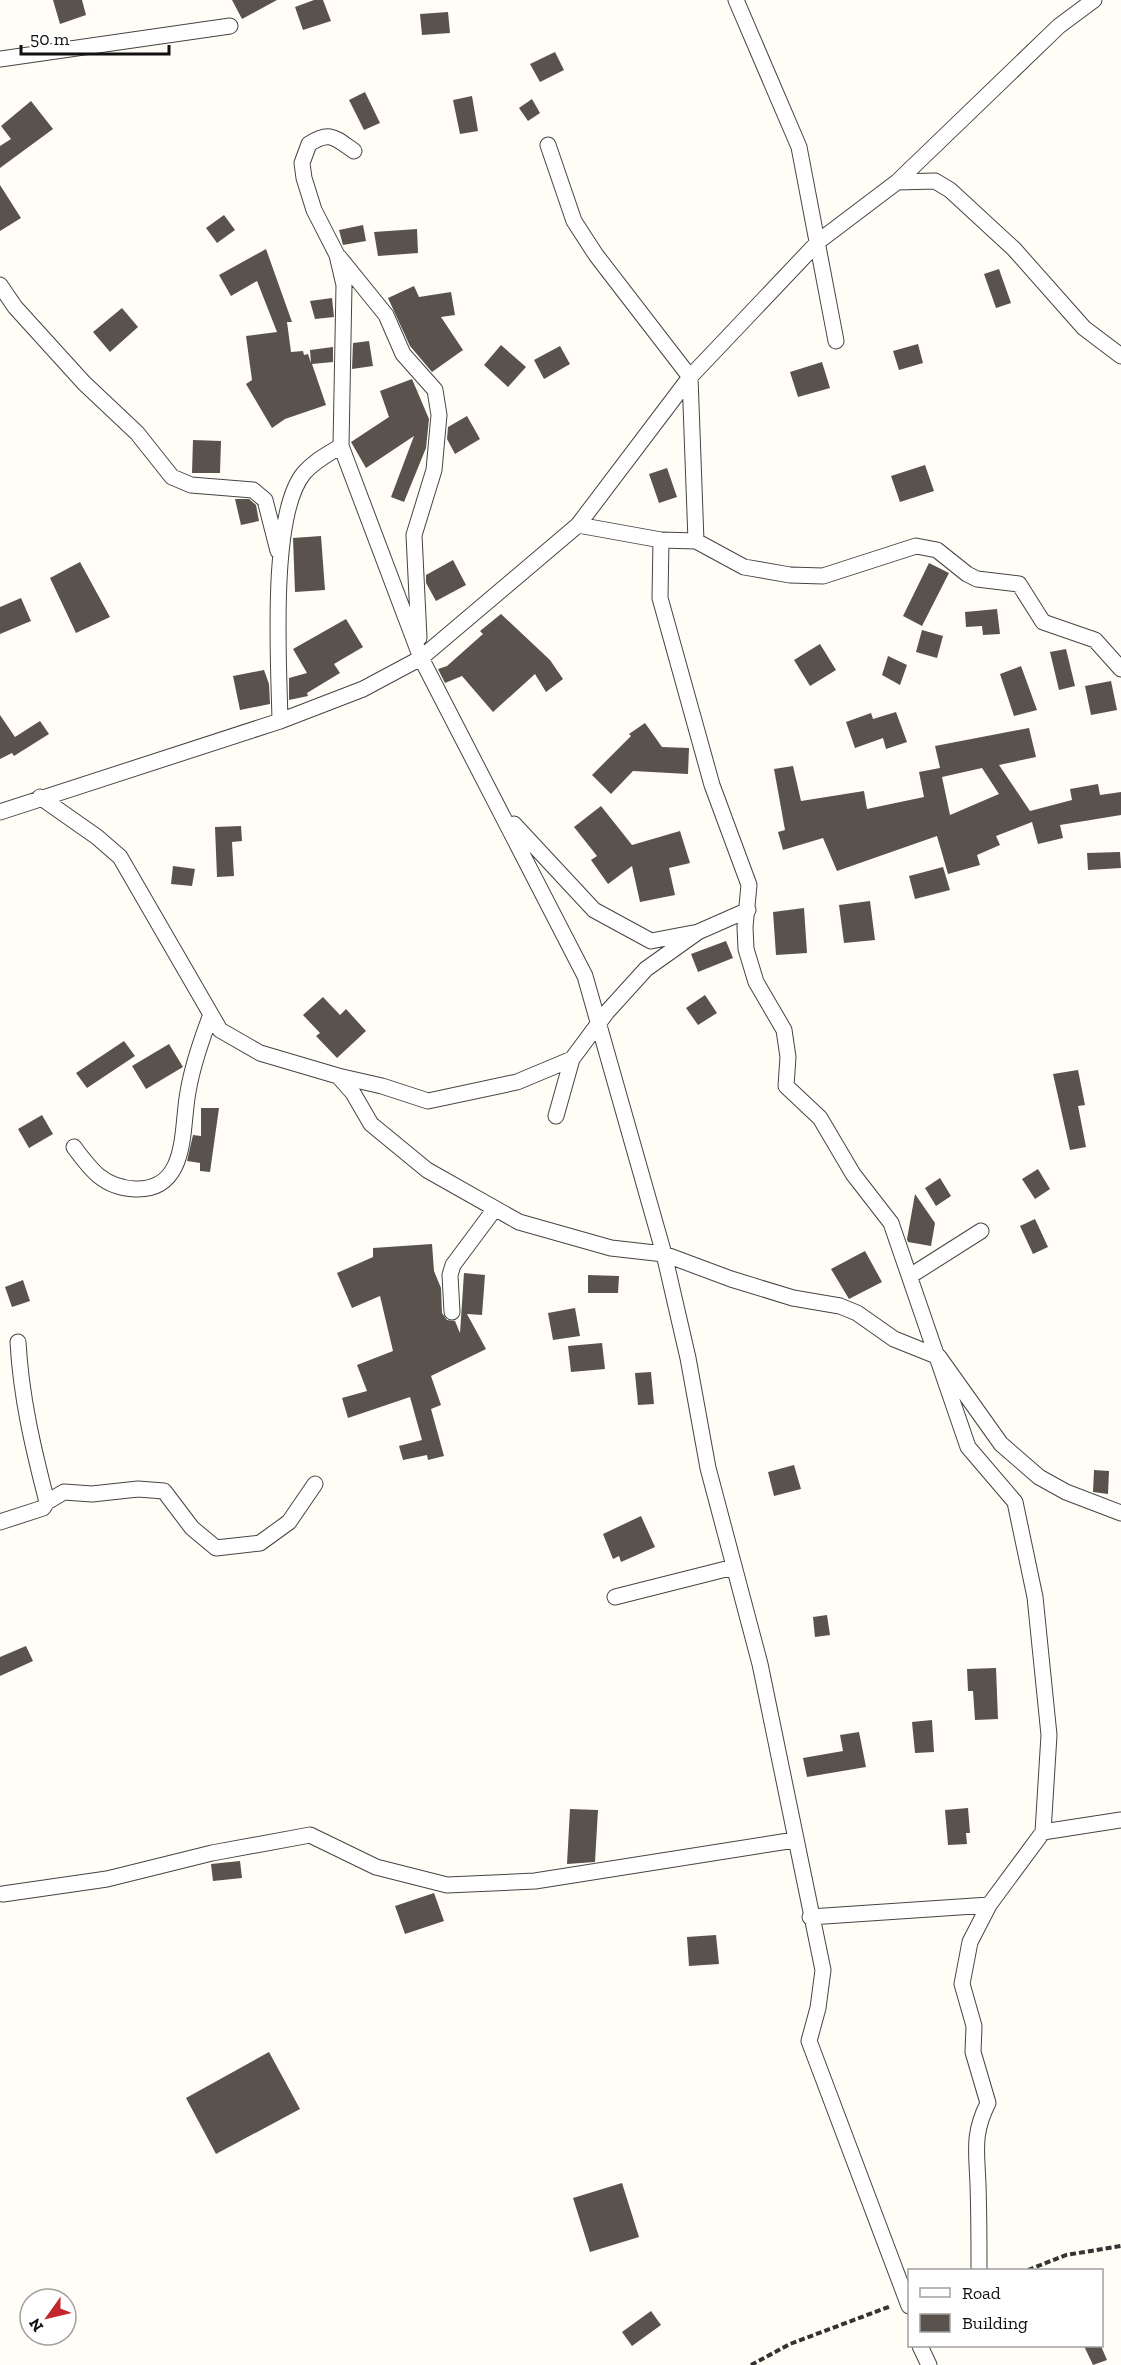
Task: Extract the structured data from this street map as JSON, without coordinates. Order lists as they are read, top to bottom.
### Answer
{
  "legend": ["Road", "Building"],
  "scale_bar": "50 m",
  "north": "bottom left"
}
